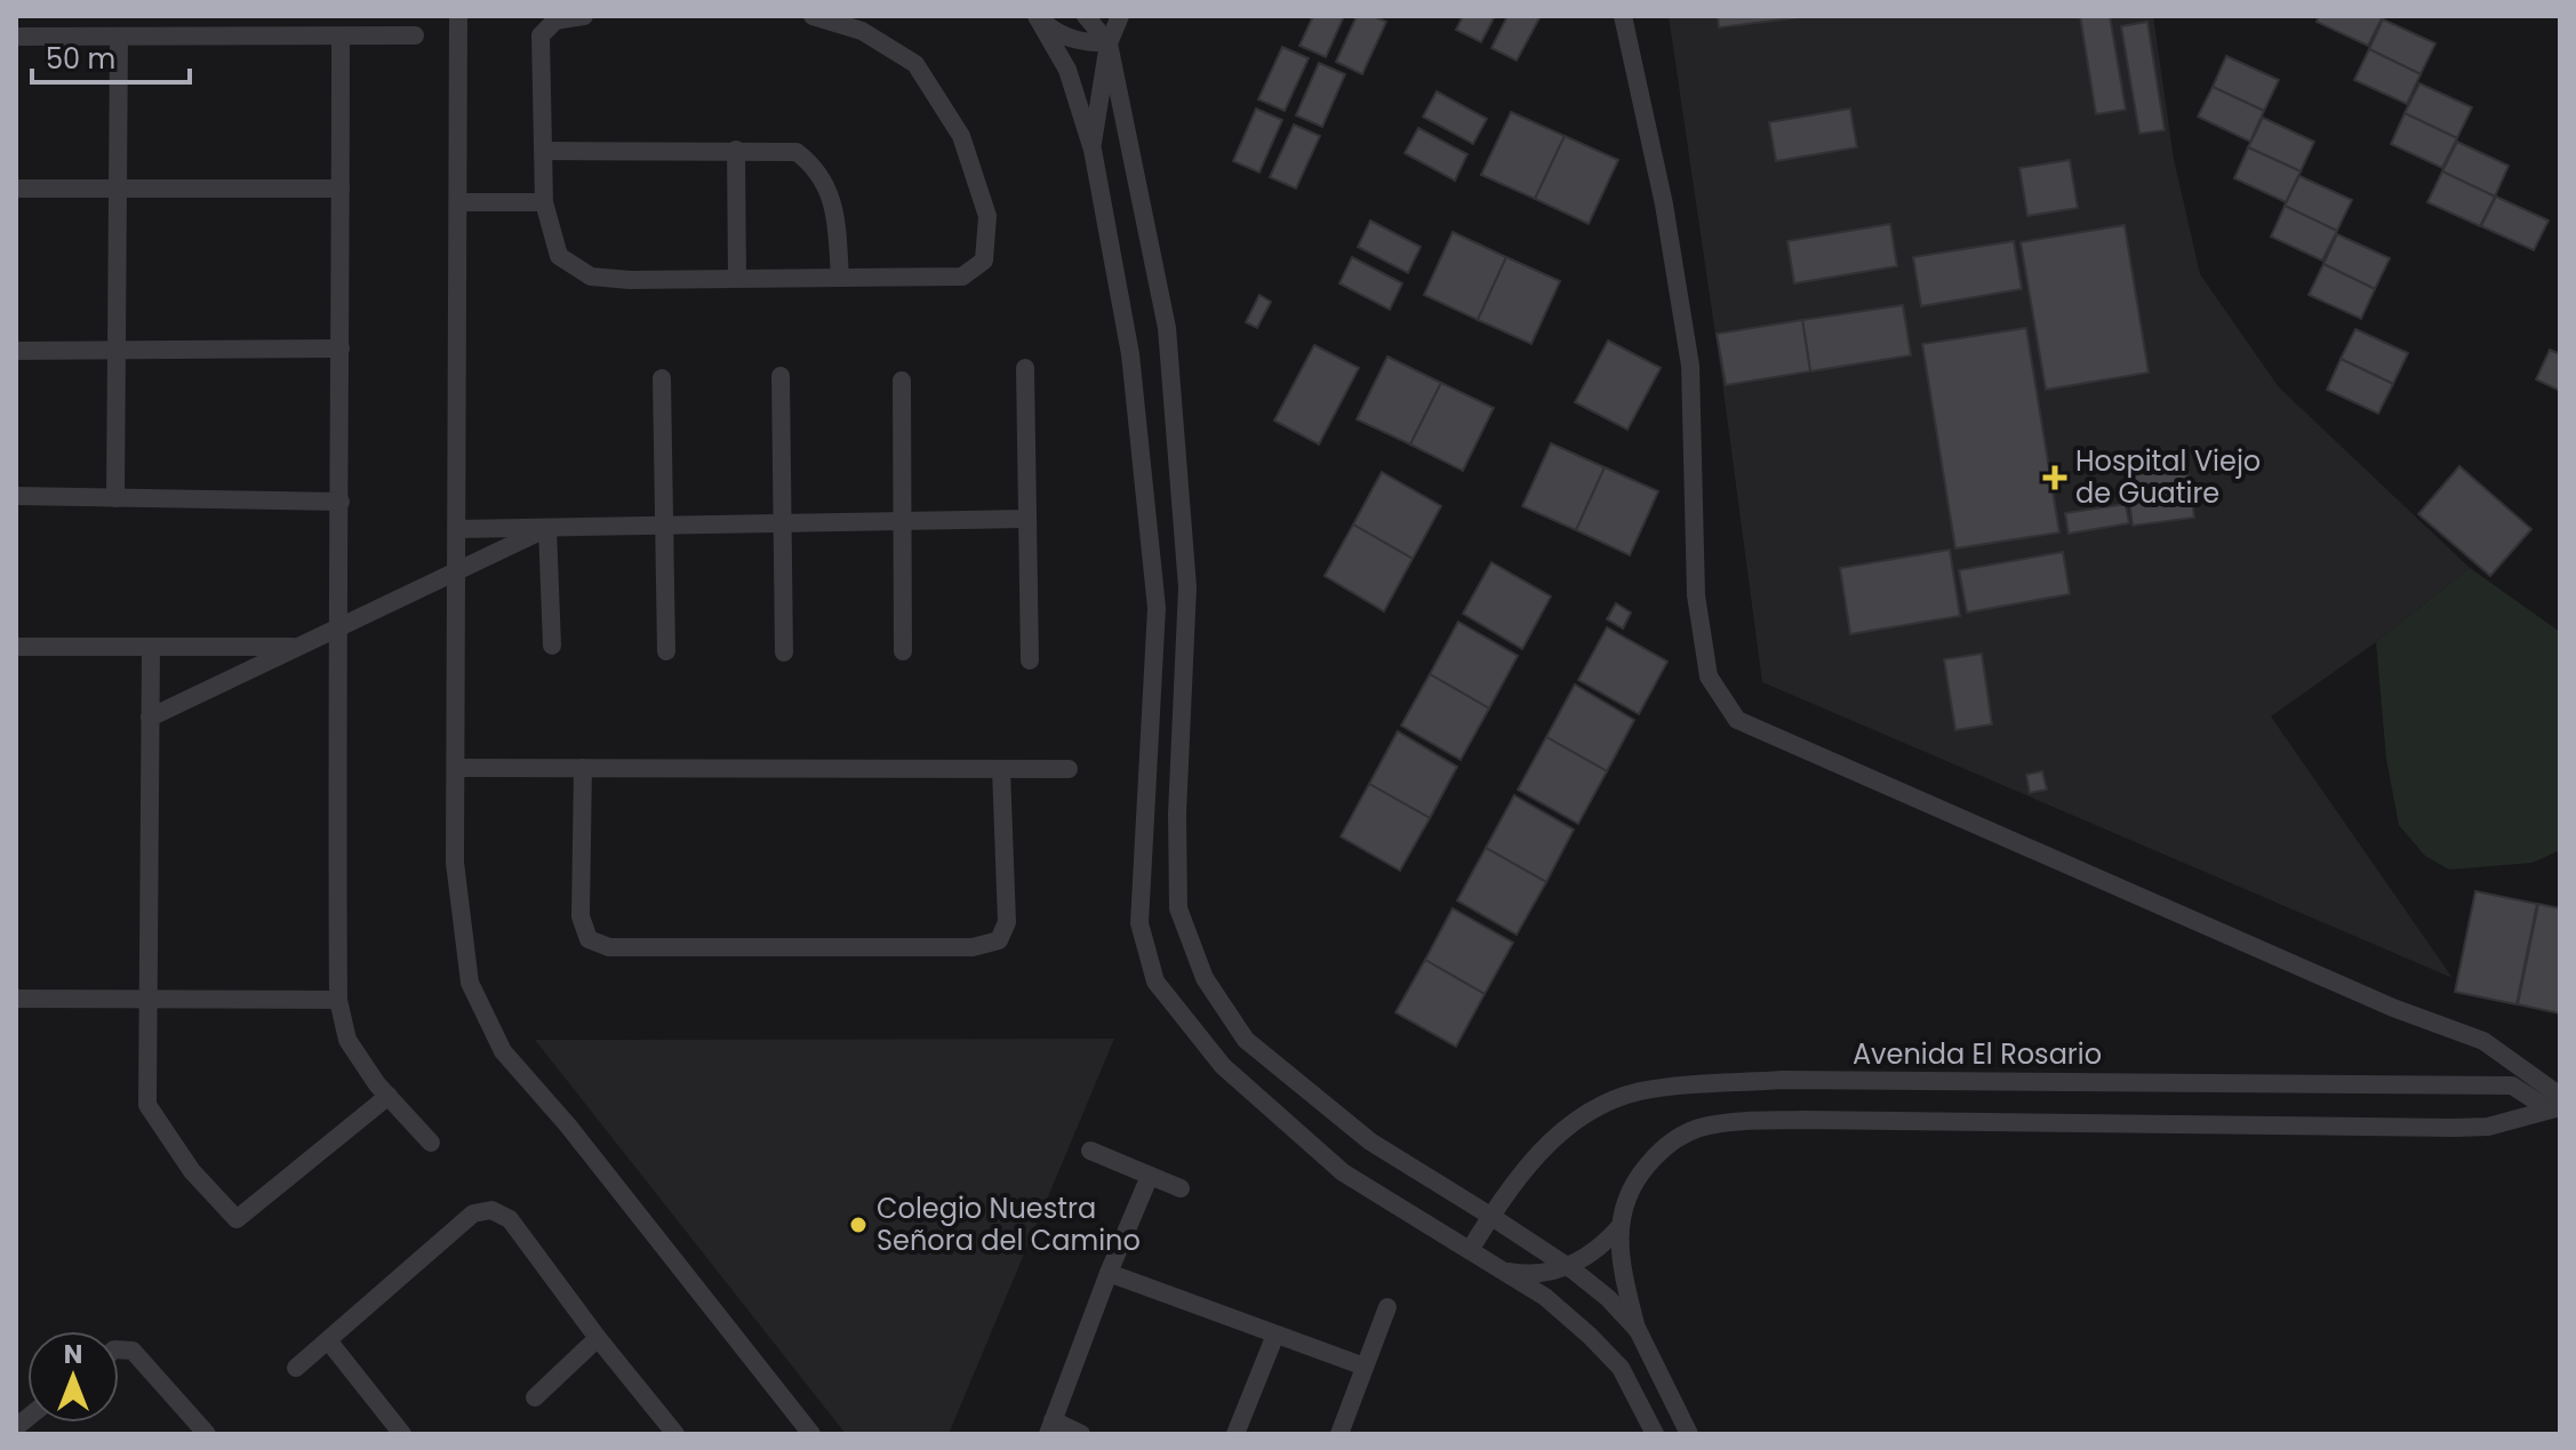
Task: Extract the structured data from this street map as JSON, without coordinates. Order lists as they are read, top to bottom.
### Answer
{
  "streets": {
    "street": ["Avenida El Rosario"]
  },
  "places": {
    "health": ["Hospital Viejo de Guatire"],
    "other": ["Colegio Nuestra Señora del Camino"]
  },
  "scale_bar": "50 m",
  "north": "top"
}
